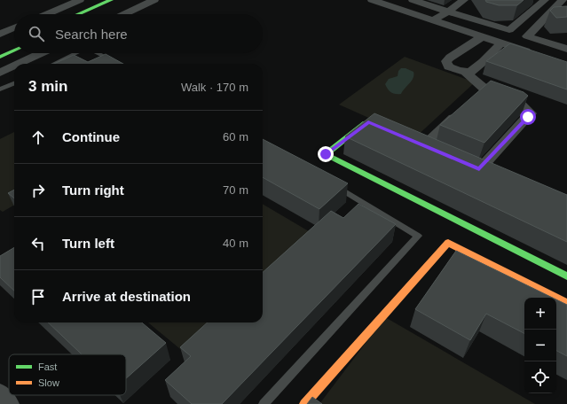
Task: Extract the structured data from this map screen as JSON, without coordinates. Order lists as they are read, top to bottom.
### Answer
{
  "legend": ["Fast", "Slow"],
  "page": {
    "search": "Search here",
    "heading": ["3 min", "Walk · 170 m"],
    "list": [
      ["Continue", "60 m"],
      ["Turn right", "70 m"],
      ["Turn left", "40 m"],
      "Arrive at destination"
    ],
    "map_buttons": ["+", "−"]
  }
}
